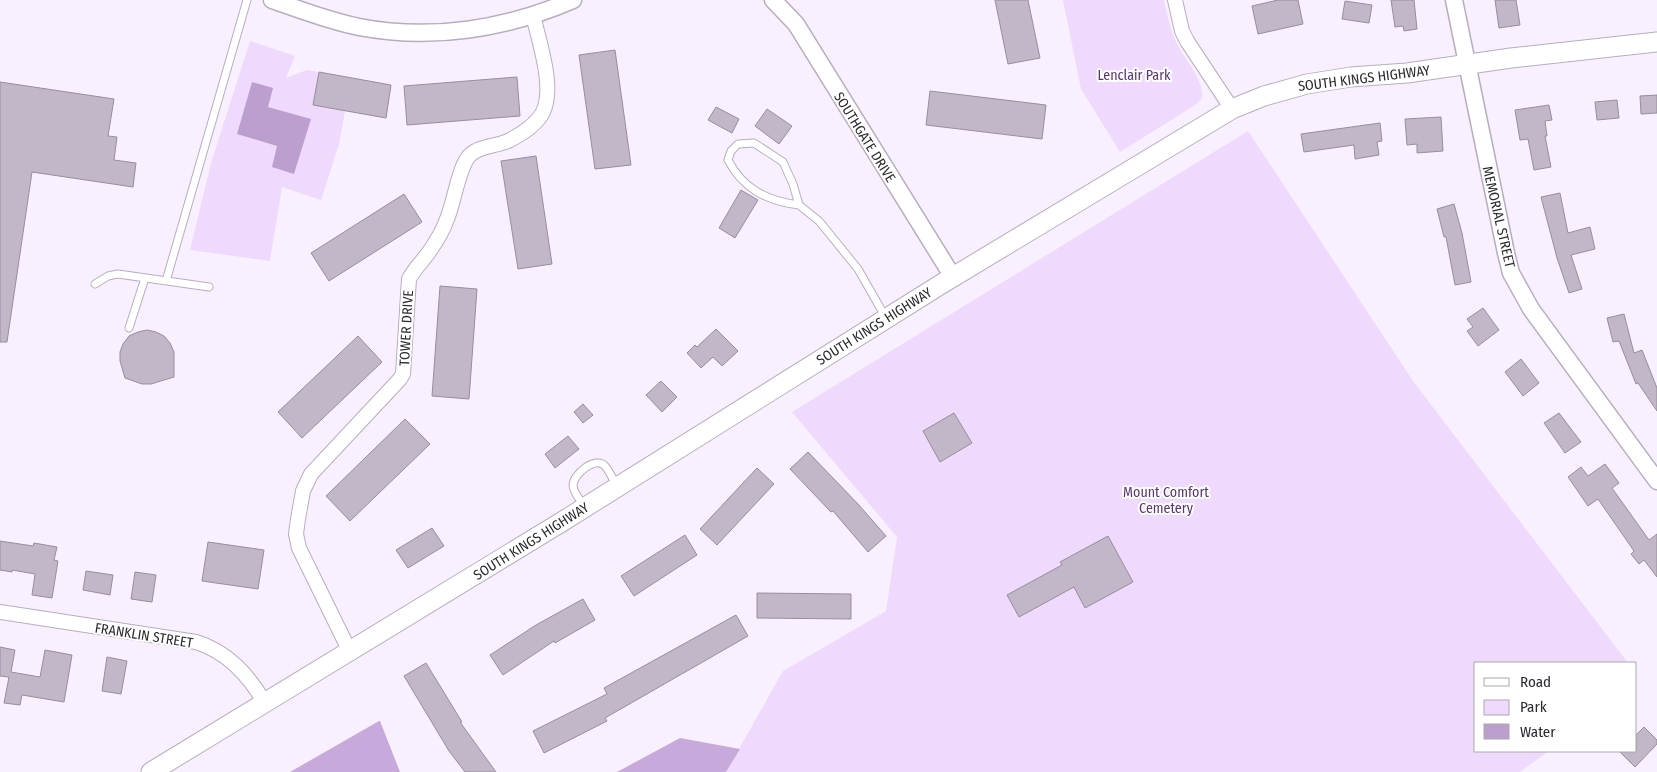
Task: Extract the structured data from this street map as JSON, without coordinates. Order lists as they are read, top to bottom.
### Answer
{
  "streets": {
    "main road": ["SOUTH KINGS HIGHWAY"],
    "street": [
      "SOUTHGATE DRIVE",
      "MEMORIAL STREET",
      "TOWER DRIVE",
      "FRANKLIN STREET"
    ]
  },
  "crossings": [
    ["SOUTH KINGS HIGHWAY", "SOUTHGATE DRIVE"],
    ["SOUTH KINGS HIGHWAY", "MEMORIAL STREET"],
    ["SOUTH KINGS HIGHWAY", "TOWER DRIVE"],
    ["SOUTH KINGS HIGHWAY", "FRANKLIN STREET"]
  ],
  "parks": ["Lenclair Park", "Mount Comfort Cemetery"],
  "legend": ["Road", "Park", "Water"]
}
